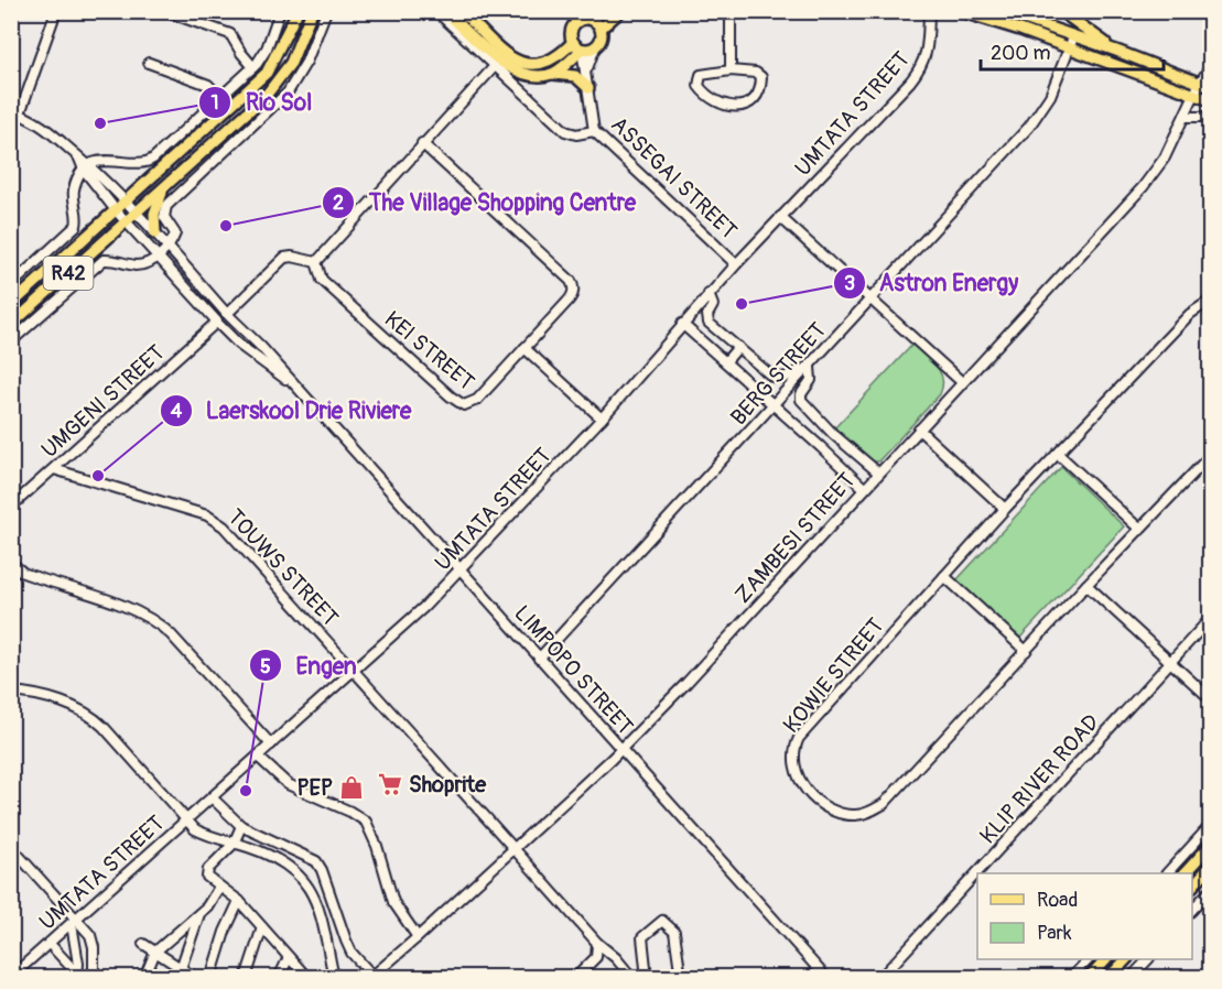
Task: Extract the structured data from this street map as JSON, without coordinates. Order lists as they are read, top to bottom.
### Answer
{
  "streets": {
    "main road": ["R42"],
    "street": [
      "UMTATA STREET",
      "ASSEGAI STREET",
      "KEI STREET",
      "BERG STREET",
      "UMGENI STREET",
      "ZAMBESI STREET",
      "TOUWS STREET",
      "LIMPOPO STREET",
      "KOWIE STREET",
      "KLIP RIVER ROAD"
    ]
  },
  "crossings": [
    ["UMTATA STREET", "ASSEGAI STREET"],
    ["UMTATA STREET", "TOUWS STREET"],
    ["UMTATA STREET", "LIMPOPO STREET"],
    ["R42", "LIMPOPO STREET"],
    ["BERG STREET", "LIMPOPO STREET"],
    ["UMGENI STREET", "TOUWS STREET"],
    ["UMGENI STREET", "LIMPOPO STREET"],
    ["ZAMBESI STREET", "TOUWS STREET"],
    ["ZAMBESI STREET", "LIMPOPO STREET"]
  ],
  "places": {
    "other": [
      "Rio Sol",
      "The Village Shopping Centre",
      "Astron Energy",
      "Laerskool Drie Riviere",
      "Engen"
    ],
    "supermarket": ["Shoprite"],
    "shop": ["PEP"]
  },
  "legend": ["Road", "Park"],
  "scale_bar": "200 m"
}
